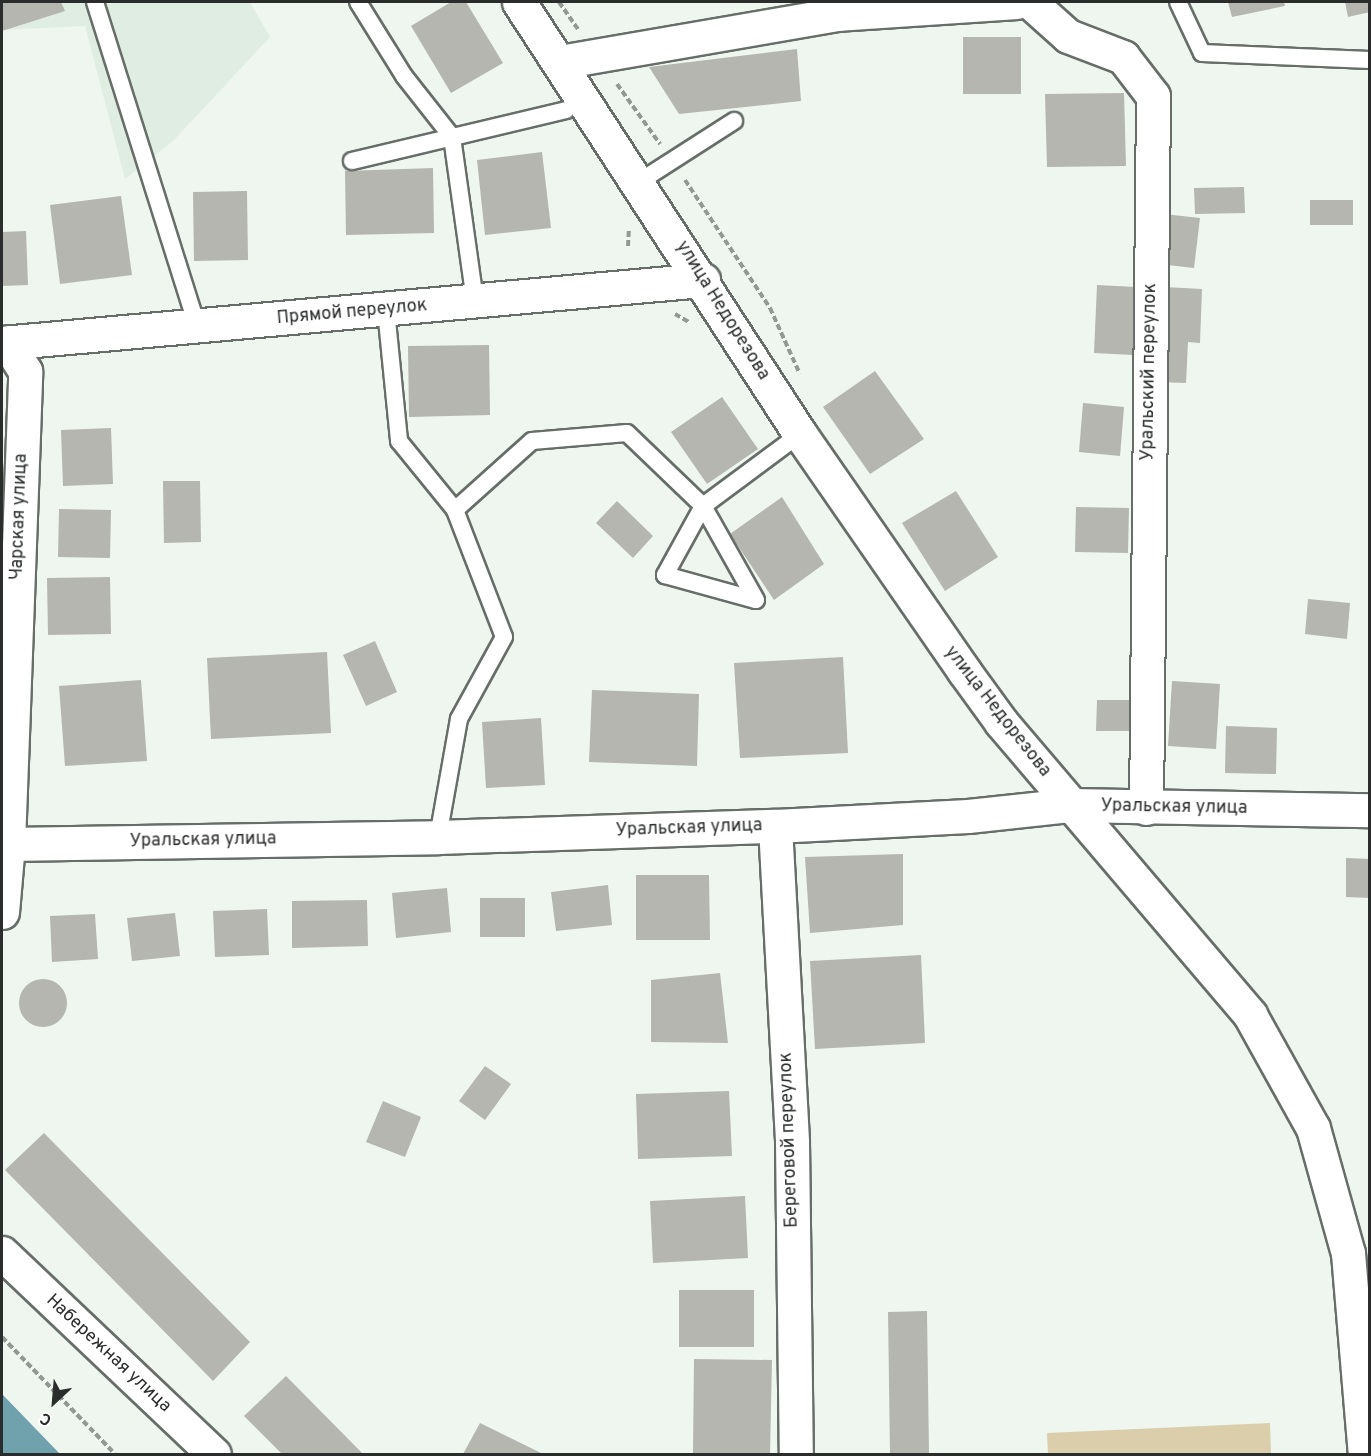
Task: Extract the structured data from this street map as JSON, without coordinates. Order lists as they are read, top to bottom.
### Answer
{
  "streets": {
    "street": [
      "улица Недорезова",
      "Прямой переулок",
      "Уральский переулок",
      "Чарская улица",
      "Уральская улица",
      "Береговой переулок",
      "Набережная улица"
    ]
  },
  "crossings": [
    ["улица Недорезова", "Прямой переулок"],
    ["улица Недорезова", "Уральская улица"],
    ["Прямой переулок", "Чарская улица"],
    ["Уральский переулок", "Уральская улица"],
    ["Чарская улица", "Уральская улица"],
    ["Уральская улица", "Береговой переулок"]
  ],
  "north": "bottom left"
}
